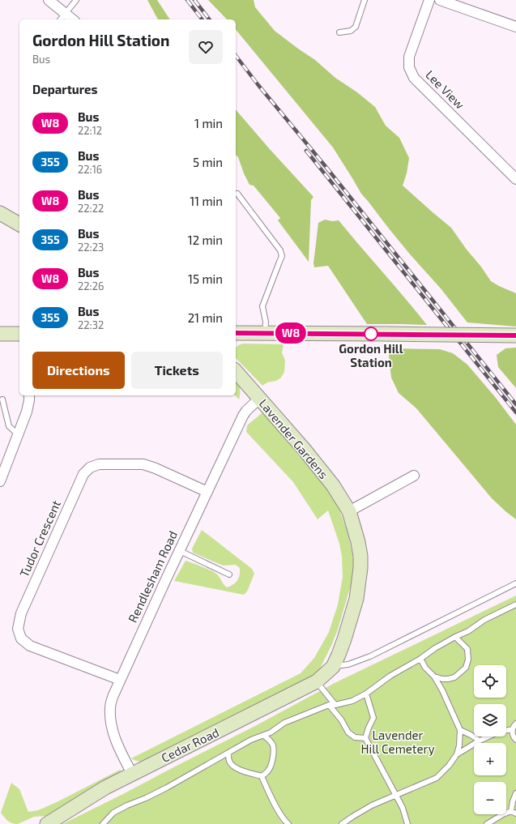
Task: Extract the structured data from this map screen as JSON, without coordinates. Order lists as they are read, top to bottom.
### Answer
{
  "streets": {
    "street": [
      "Lee View",
      "Lavender Gardens",
      "Tudor Crescent",
      "Rendlesham Road",
      "Cedar Road"
    ]
  },
  "crossings": [
    ["Lavender Gardens", "Rendlesham Road"],
    ["Lavender Gardens", "Cedar Road"],
    ["Tudor Crescent", "Rendlesham Road"],
    ["Rendlesham Road", "Cedar Road"]
  ],
  "parks": ["Lavender Hill Cemetery"],
  "places": ["Gordon Hill Station"],
  "lines": ["bus line W8"],
  "page": {
    "on_map": "W8",
    "heading": [
      ["Gordon Hill Station", "Bus"],
      "Departures"
    ],
    "list": [
      {
        "mark": "W8",
        "name": "Bus",
        "note": "22:12",
        "value": "1 min"
      },
      {
        "mark": "355",
        "name": "Bus",
        "note": "22:16",
        "value": "5 min"
      },
      {
        "mark": "W8",
        "name": "Bus",
        "note": "22:22",
        "value": "11 min"
      },
      {
        "mark": "355",
        "name": "Bus",
        "note": "22:23",
        "value": "12 min"
      },
      {
        "mark": "W8",
        "name": "Bus",
        "note": "22:26",
        "value": "15 min"
      },
      {
        "mark": "355",
        "name": "Bus",
        "note": "22:32",
        "value": "21 min"
      }
    ],
    "buttons": ["Directions", "Tickets"],
    "map_buttons": ["+", "−"]
  }
}
